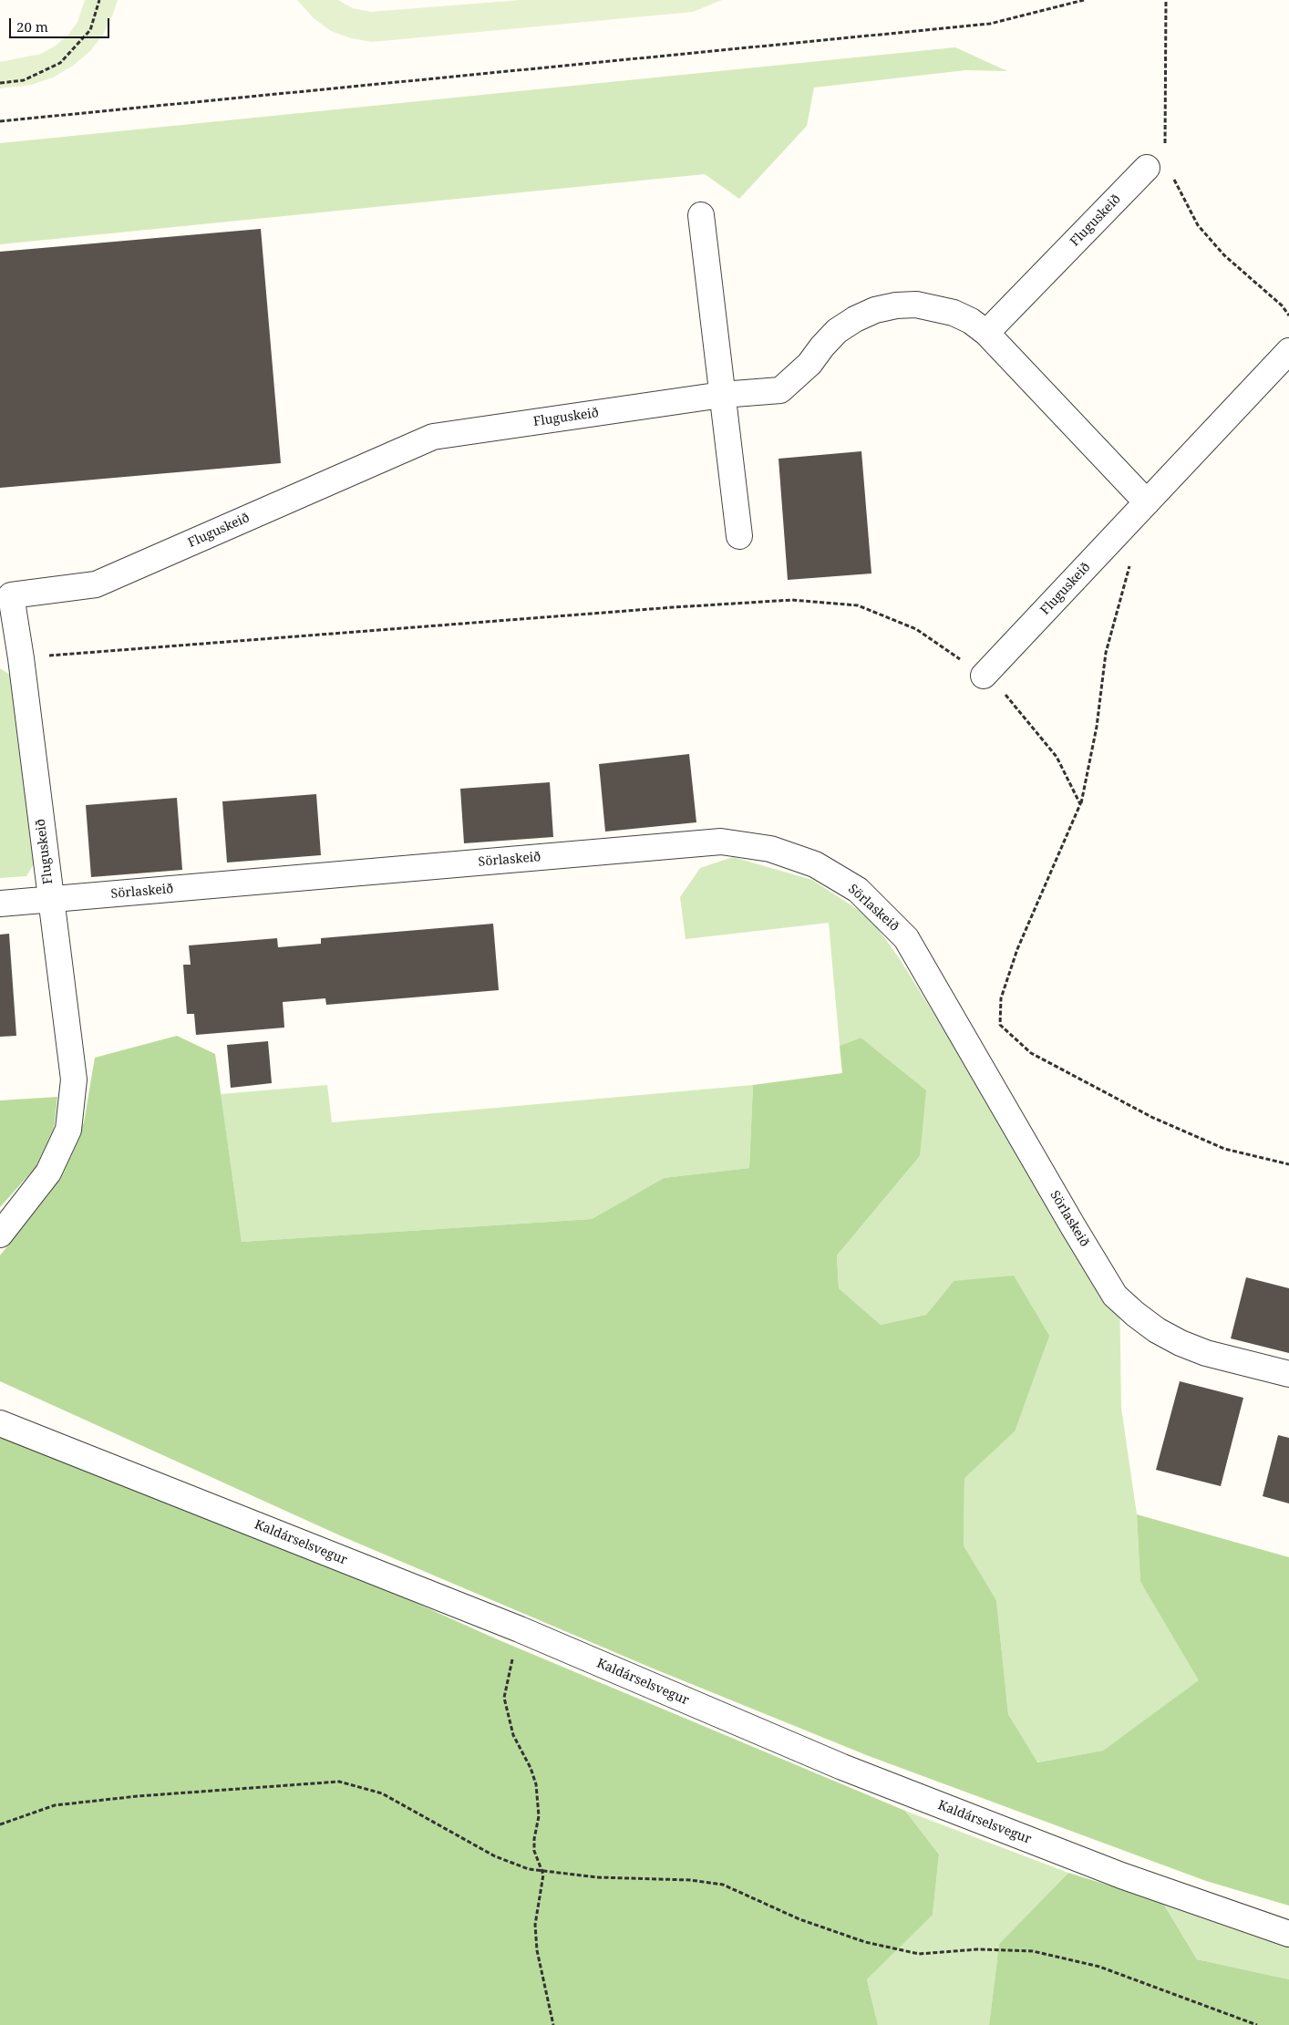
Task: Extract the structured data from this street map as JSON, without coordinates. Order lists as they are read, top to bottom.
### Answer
{
  "streets": {
    "street": ["Fluguskeið", "Sörlaskeið", "Kaldárselsvegur"]
  },
  "crossings": [
    ["Fluguskeið", "Sörlaskeið"]
  ],
  "scale_bar": "20 m"
}
